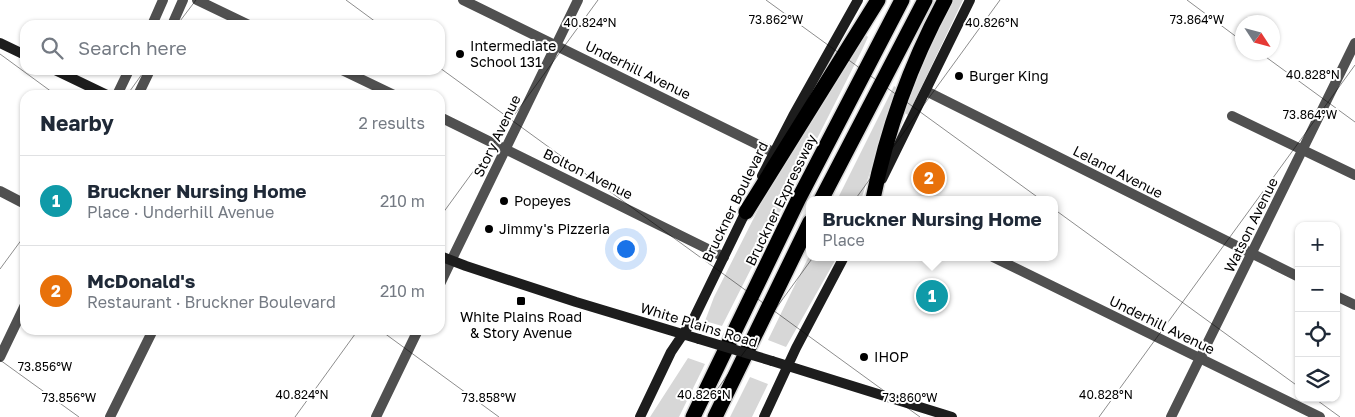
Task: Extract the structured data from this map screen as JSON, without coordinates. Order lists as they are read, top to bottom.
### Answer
{
  "streets": {
    "highway": ["Bruckner Expressway"],
    "main road": ["Bruckner Boulevard", "White Plains Road"],
    "street": [
      "Underhill Avenue",
      "Story Avenue",
      "Leland Avenue",
      "Bolton Avenue",
      "Watson Avenue"
    ]
  },
  "crossings": [
    ["Underhill Avenue", "Story Avenue"],
    ["Underhill Avenue", "Bruckner Boulevard"],
    ["Underhill Avenue", "Watson Avenue"],
    ["Story Avenue", "Bolton Avenue"],
    ["Story Avenue", "White Plains Road"],
    ["Leland Avenue", "Watson Avenue"],
    ["Bolton Avenue", "Bruckner Boulevard"],
    ["Bruckner Boulevard", "White Plains Road"]
  ],
  "places": {
    "other": [
      "Intermediate School 131",
      "Burger King",
      "Popeyes",
      "Jimmy's Pizzeria",
      "IHOP"
    ],
    "transit": ["White Plains Road & Story Avenue"]
  },
  "north": "bottom right",
  "page": {
    "search": "Search here",
    "heading": ["Nearby", "2 results"],
    "list": [
      {
        "mark": "1",
        "name": "Bruckner Nursing Home",
        "note": "Place · Underhill Avenue",
        "value": "210 m"
      },
      {
        "mark": "2",
        "name": "McDonald's",
        "note": "Restaurant · Bruckner Boulevard",
        "value": "210 m"
      }
    ],
    "pins": ["2", "1"],
    "popup": ["Bruckner Nursing Home", "Place"],
    "map_buttons": ["+", "−"]
  },
  "coordinates": [
    "73.862°W",
    "73.864°W",
    "40.824°N",
    "40.826°N",
    "40.828°N",
    "73.856°W",
    "73.858°W",
    "73.860°W"
  ]
}
